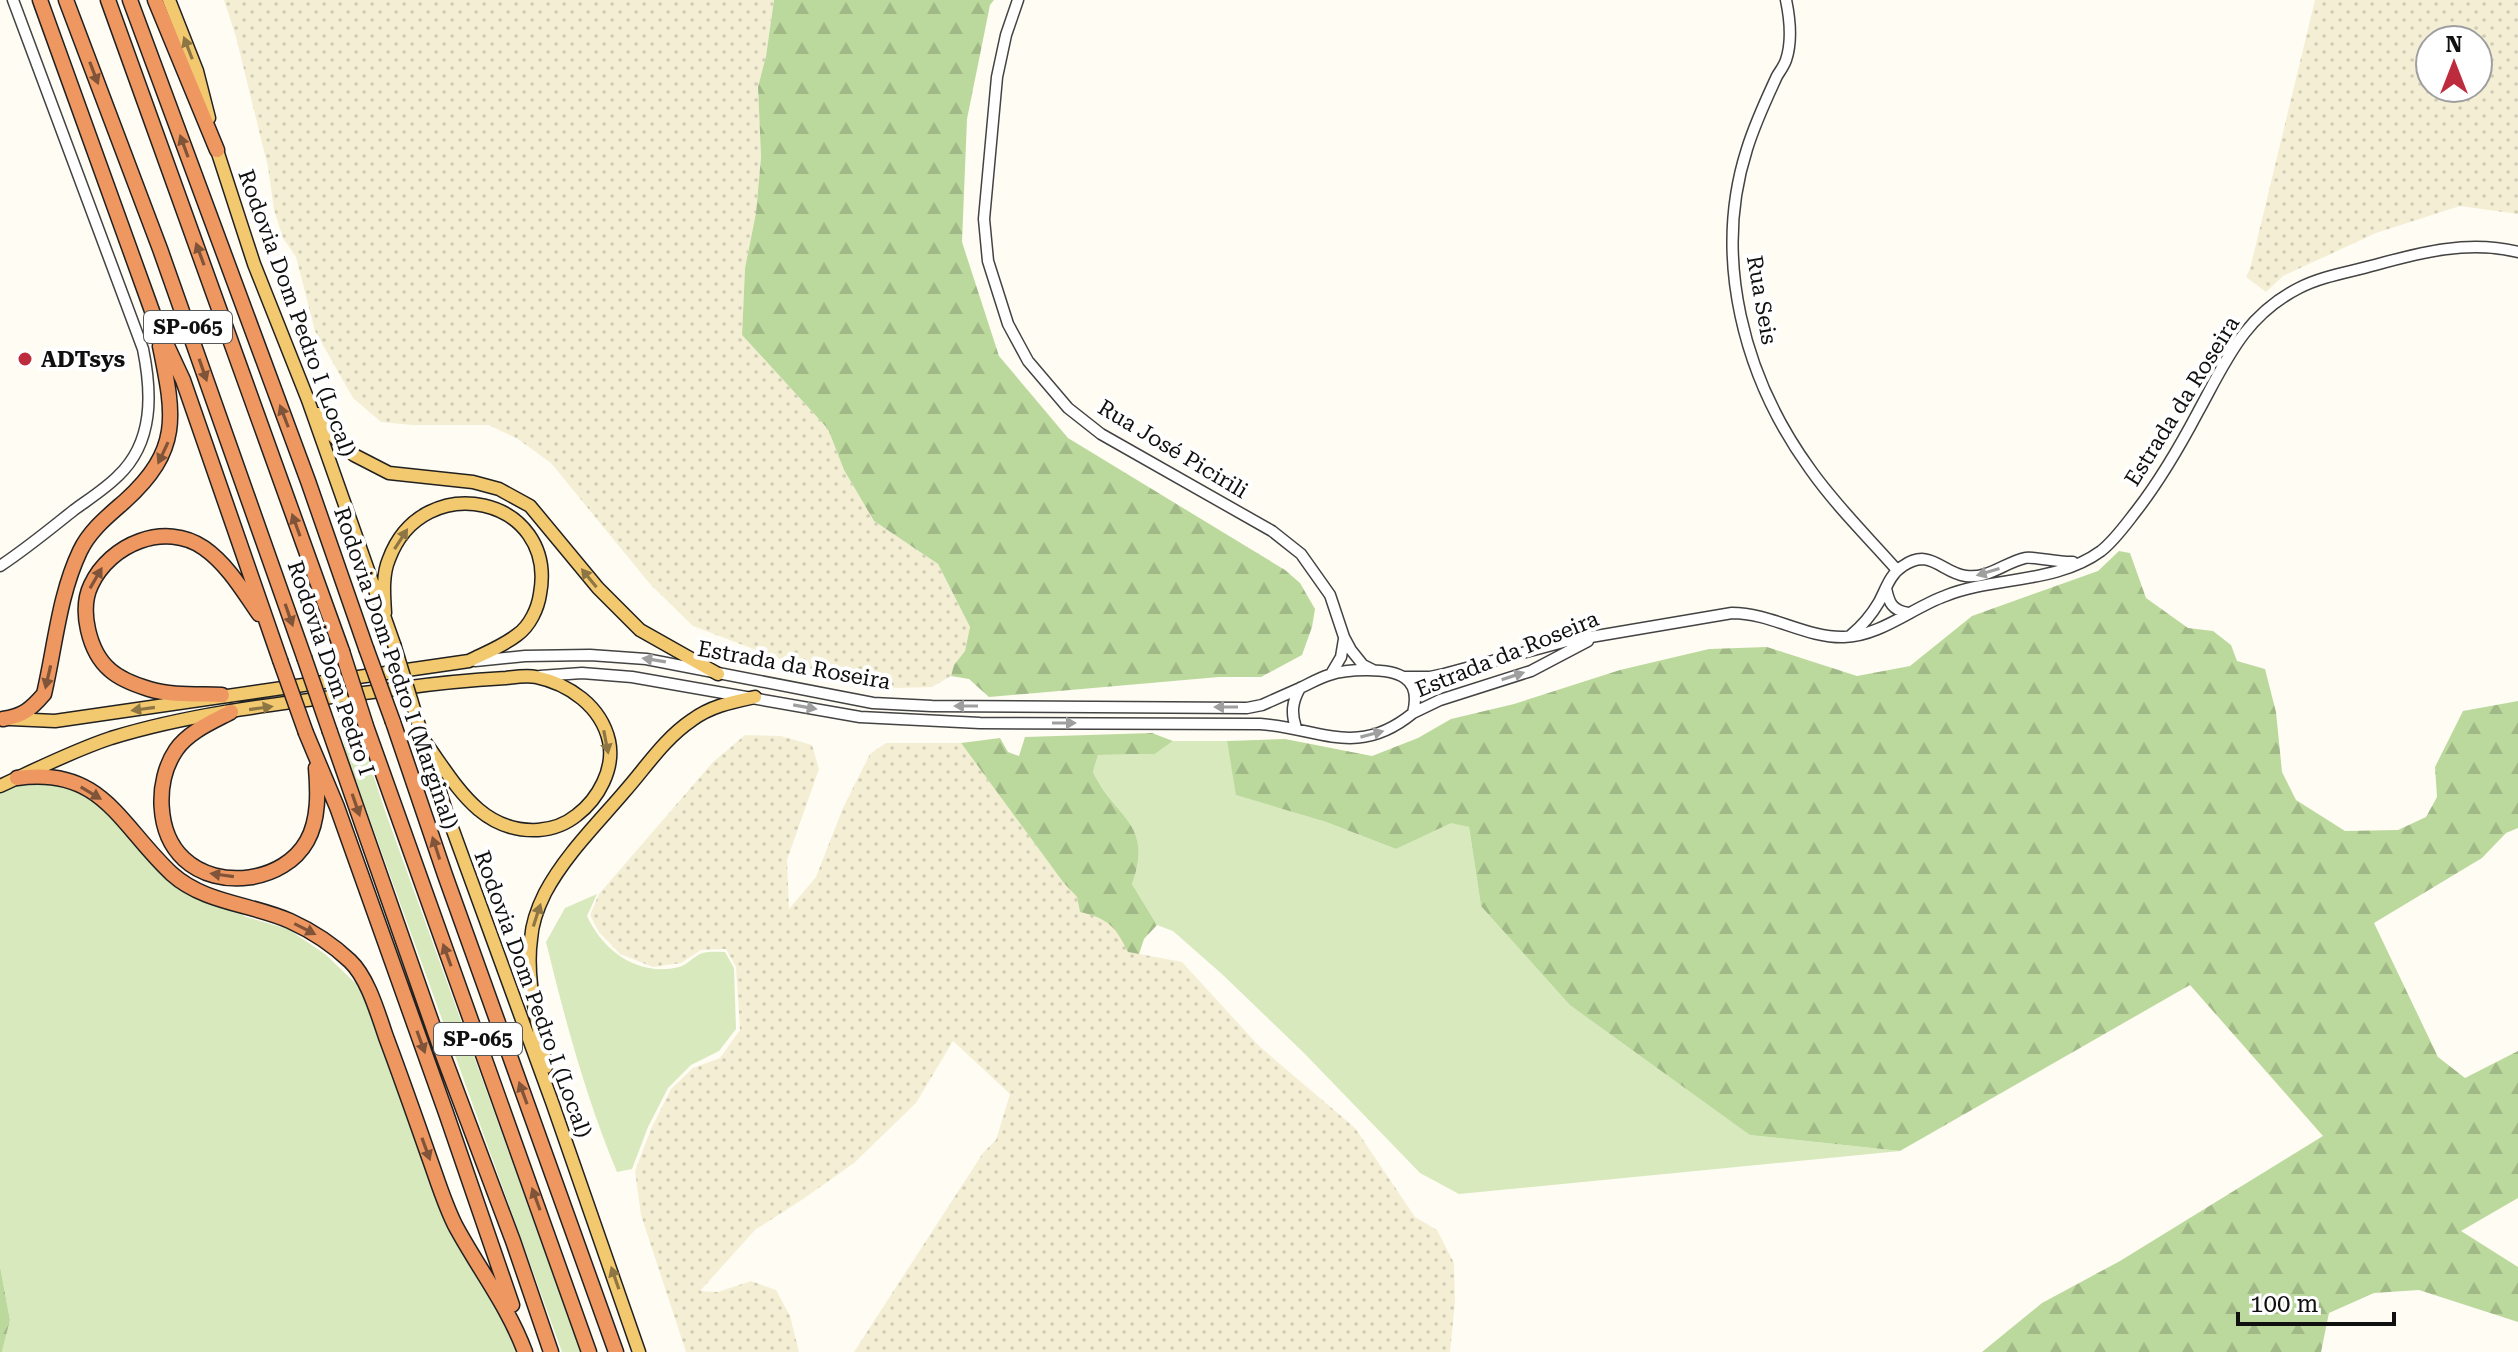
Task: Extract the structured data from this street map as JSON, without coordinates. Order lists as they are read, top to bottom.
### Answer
{
  "streets": {
    "highway": ["SP-065", "Rodovia Dom Pedro I", "Rodovia Dom Pedro I (Marginal)"],
    "main road": ["Rodovia Dom Pedro I (Local)"],
    "street": ["Rua Seis", "Estrada da Roseira", "Rua José Picirili"]
  },
  "crossings": [
    ["Rua Seis", "Estrada da Roseira"]
  ],
  "places": ["ADTsys"],
  "scale_bar": "100 m",
  "north": "top"
}
